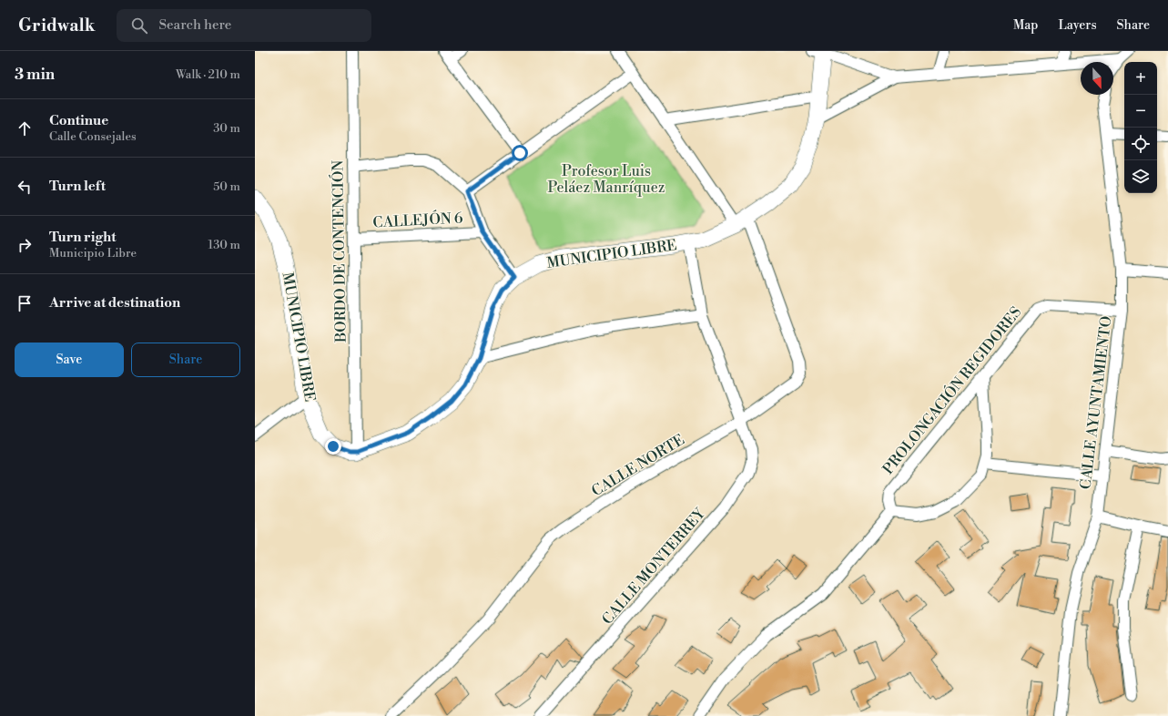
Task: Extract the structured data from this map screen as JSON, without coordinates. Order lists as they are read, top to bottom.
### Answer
{
  "streets": {
    "street": [
      "CALLEJÓN 6",
      "BORDO DE CONTENCIÓN",
      "MUNICIPIO LIBRE",
      "PROLONGACIÓN REGIDORES",
      "CALLE AYUNTAMIENTO",
      "CALLE NORTE",
      "CALLE MONTERREY"
    ]
  },
  "crossings": [
    ["CALLEJÓN 6", "BORDO DE CONTENCIÓN"],
    ["BORDO DE CONTENCIÓN", "MUNICIPIO LIBRE"],
    ["MUNICIPIO LIBRE", "CALLE NORTE"],
    ["MUNICIPIO LIBRE", "CALLE MONTERREY"],
    ["PROLONGACIÓN REGIDORES", "CALLE AYUNTAMIENTO"],
    ["CALLE NORTE", "CALLE MONTERREY"]
  ],
  "parks": ["Profesor Luis Peláez Manríquez"],
  "north": "bottom",
  "page": {
    "header": "Gridwalk",
    "search": "Search here",
    "nav": ["Map", "Layers", "Share"],
    "heading": ["3 min", "Walk · 210 m"],
    "map_buttons": ["+", "−"],
    "list": [
      ["Continue", "Calle Consejales", "30 m"],
      ["Turn left", "50 m"],
      ["Turn right", "Municipio Libre", "130 m"],
      "Arrive at destination"
    ],
    "buttons": ["Save", "Share"]
  }
}
